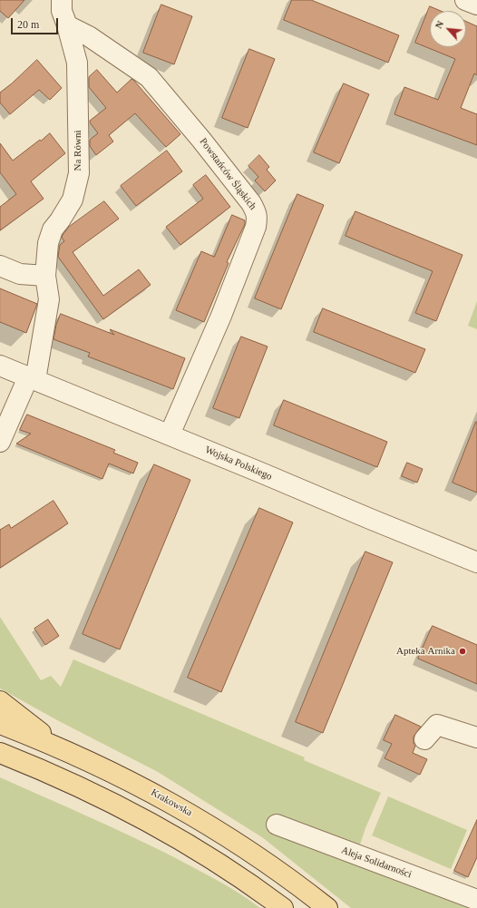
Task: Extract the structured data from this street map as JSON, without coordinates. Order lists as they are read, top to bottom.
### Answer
{
  "streets": {
    "main road": ["Krakowska"],
    "street": [
      "Na Równi",
      "Powstańców Śląskich",
      "Wojska Polskiego",
      "Aleja Solidarności"
    ]
  },
  "crossings": [
    ["Na Równi", "Powstańców Śląskich"],
    ["Na Równi", "Wojska Polskiego"],
    ["Powstańców Śląskich", "Wojska Polskiego"]
  ],
  "places": ["Apteka Arnika"],
  "scale_bar": "20 m",
  "north": "top left"
}
